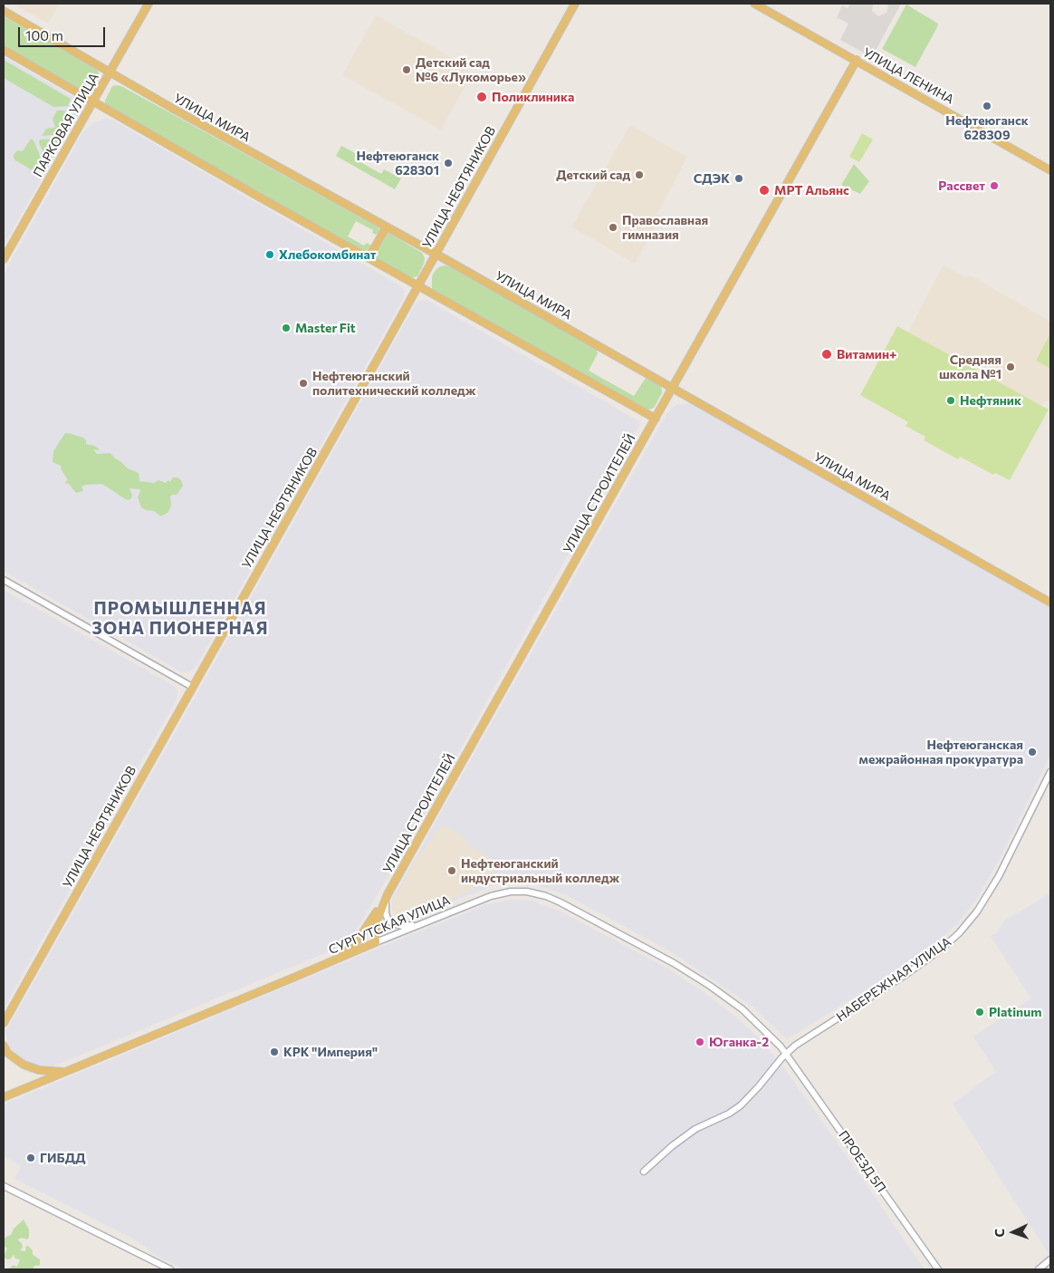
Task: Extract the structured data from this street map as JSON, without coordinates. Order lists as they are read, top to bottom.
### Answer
{
  "streets": {
    "main road": [
      "УЛИЦА ЛЕНИНА",
      "УЛИЦА МИРА",
      "ПАРКОВАЯ УЛИЦА",
      "УЛИЦА НЕФТЯНИКОВ",
      "УЛИЦА СТРОИТЕЛЕЙ",
      "СУРГУТСКАЯ УЛИЦА"
    ],
    "street": ["НАБЕРЕЖНАЯ УЛИЦА", "ПРОЕЗД 5П"]
  },
  "crossings": [
    ["УЛИЦА ЛЕНИНА", "УЛИЦА СТРОИТЕЛЕЙ"],
    ["УЛИЦА МИРА", "ПАРКОВАЯ УЛИЦА"],
    ["УЛИЦА МИРА", "УЛИЦА НЕФТЯНИКОВ"],
    ["УЛИЦА МИРА", "УЛИЦА СТРОИТЕЛЕЙ"],
    ["УЛИЦА СТРОИТЕЛЕЙ", "СУРГУТСКАЯ УЛИЦА"],
    ["СУРГУТСКАЯ УЛИЦА", "НАБЕРЕЖНАЯ УЛИЦА"],
    ["СУРГУТСКАЯ УЛИЦА", "ПРОЕЗД 5П"],
    ["НАБЕРЕЖНАЯ УЛИЦА", "ПРОЕЗД 5П"]
  ],
  "districts": ["ПРОМЫШЛЕННАЯ ЗОНА ПИОНЕРНАЯ"],
  "places": [
    "Детский сад №6 «Лукоморье»",
    "Поликлиника",
    "Нефтеюганск 628309",
    "Нефтеюганск 628301",
    "Детский сад",
    "СДЭК",
    "Рассвет",
    "МРТ Альянс",
    "Православная гимназия",
    "Хлебокомбинат",
    "Master Fit",
    "Витамин+",
    "Средняя школа №1",
    "Нефтеюганский политехнический колледж",
    "Нефтяник",
    "Нефтеюганская межрайонная прокуратура",
    "Нефтеюганский индустриальный колледж",
    "Platinum",
    "Юганка-2",
    "КРК \"Империя\"",
    "ГИБДД"
  ],
  "scale_bar": "100 m",
  "north": "left"
}
